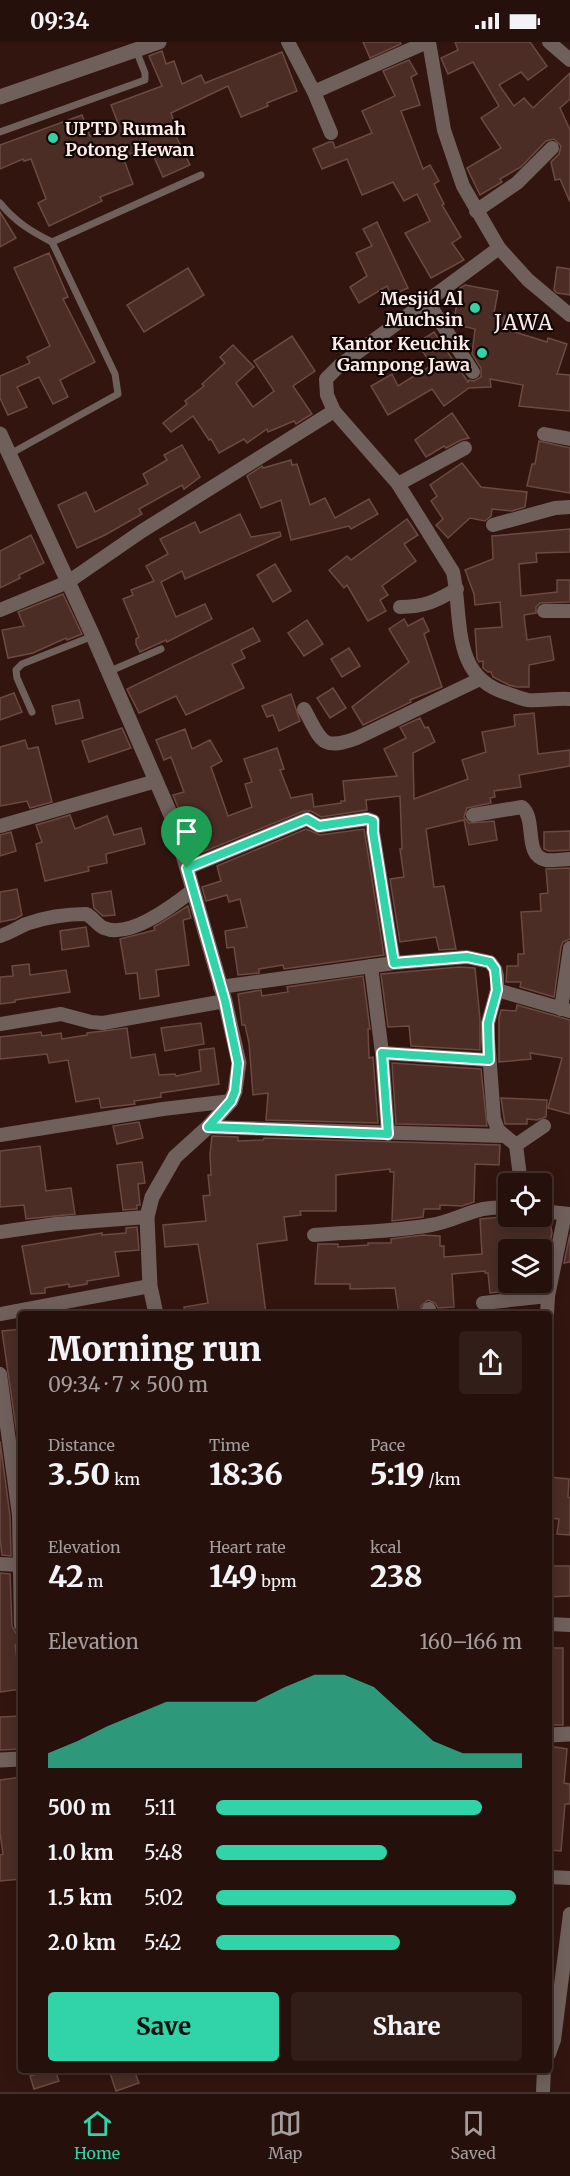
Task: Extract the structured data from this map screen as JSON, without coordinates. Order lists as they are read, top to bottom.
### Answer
{
  "districts": ["JAWA"],
  "places": ["UPTD Rumah Potong Hewan", "Mesjid Al Muchsin", "Kantor Keuchik Gampong Jawa"],
  "page": {
    "status": "09:34",
    "heading": ["Morning run", "09:34 · 7 × 500 m"],
    "stats": [
      ["Distance", "3.50 km"],
      ["Time", "18:36"],
      ["Pace", "5:19 /km"],
      ["Elevation", "42 m"],
      ["Heart rate", "149 bpm"],
      ["kcal", "238"]
    ],
    "chart": ["Elevation", "160–166 m"],
    "list": [
      {
        "name": "500 m",
        "note": "5:11"
      },
      {
        "name": "1.0 km",
        "note": "5:48"
      },
      {
        "name": "1.5 km",
        "note": "5:02"
      },
      {
        "name": "2.0 km",
        "note": "5:42"
      }
    ],
    "buttons": ["Save", "Share"],
    "tabs": ["Home", "Map", "Saved"]
  }
}
